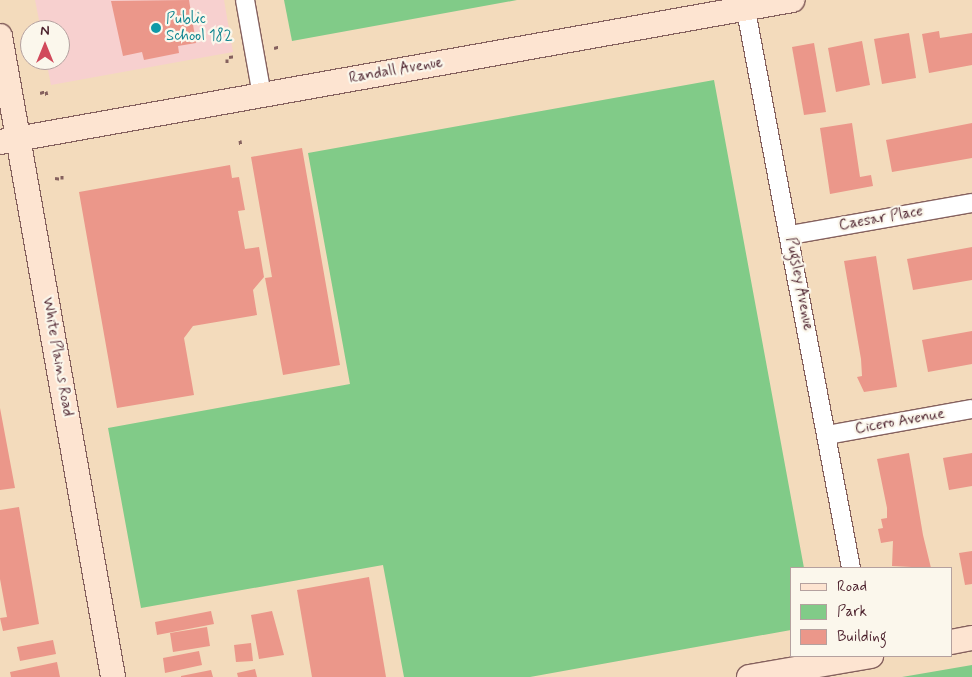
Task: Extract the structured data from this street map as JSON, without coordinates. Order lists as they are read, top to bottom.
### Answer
{
  "streets": {
    "main road": ["Randall Avenue", "White Plains Road"],
    "street": ["Caesar Place", "Pugsley Avenue", "Cicero Avenue"]
  },
  "crossings": [
    ["Randall Avenue", "Pugsley Avenue"],
    ["Randall Avenue", "White Plains Road"],
    ["Caesar Place", "Pugsley Avenue"],
    ["Pugsley Avenue", "Cicero Avenue"]
  ],
  "places": ["Public School 182"],
  "legend": ["Road", "Park", "Building"],
  "north": "top"
}
